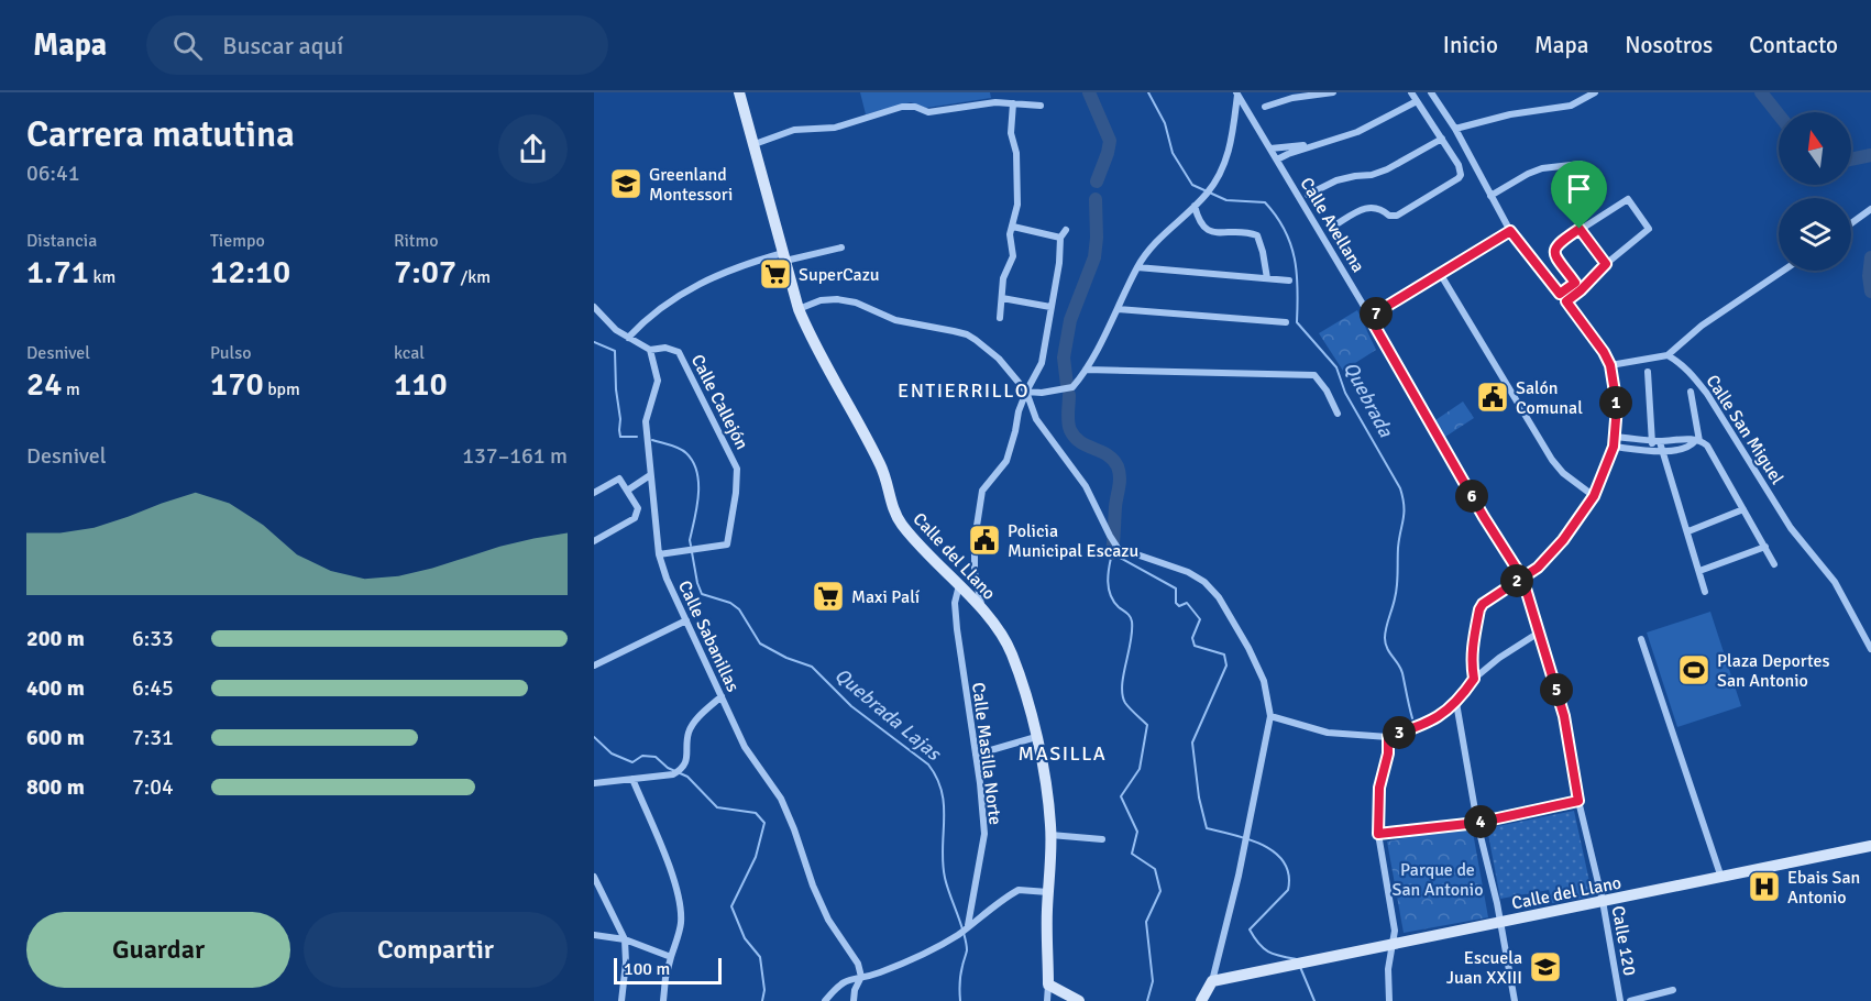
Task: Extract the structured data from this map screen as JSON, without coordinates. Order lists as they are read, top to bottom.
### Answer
{
  "streets": {
    "main road": ["Calle del Llano"],
    "street": [
      "Calle Avellana",
      "Calle Callejón",
      "Calle San Miguel",
      "Calle Sabanillas",
      "Calle Masilla Norte",
      "Calle 120"
    ]
  },
  "crossings": [
    ["Calle Avellana", "Calle 120"],
    ["Calle Callejón", "Calle Sabanillas"],
    ["Calle del Llano", "Calle Masilla Norte"],
    ["Calle del Llano", "Calle 120"]
  ],
  "districts": ["ENTIERRILLO", "MASILLA"],
  "water": ["Quebrada", "Quebrada Lajas"],
  "parks": ["Parque de San Antonio"],
  "places": {
    "school or university": ["Greenland Montessori", "Escuela Juan XXIII"],
    "supermarket": ["SuperCazu", "Maxi Palí"],
    "public building": ["Salón Comunal", "Policia Municipal Escazu"],
    "sports": ["Plaza Deportes San Antonio"],
    "hospital": ["Ebais San Antonio"]
  },
  "scale_bar": "100 m",
  "north": "top",
  "page": {
    "header": "Mapa",
    "search": "Buscar aquí",
    "nav": [
      "Inicio",
      "Mapa",
      "Nosotros",
      "Contacto"
    ],
    "heading": ["Carrera matutina", "06:41"],
    "stats": [
      ["Distancia", "1.71 km"],
      ["Tiempo", "12:10"],
      ["Ritmo", "7:07 /km"],
      ["Desnivel", "24 m"],
      ["Pulso", "170 bpm"],
      ["kcal", "110"]
    ],
    "pins": [
      "7",
      "1",
      "6",
      "2",
      "5",
      "3",
      "4"
    ],
    "chart": ["Desnivel", "137–161 m"],
    "list": [
      {
        "name": "200 m",
        "note": "6:33"
      },
      {
        "name": "400 m",
        "note": "6:45"
      },
      {
        "name": "600 m",
        "note": "7:31"
      },
      {
        "name": "800 m",
        "note": "7:04"
      }
    ],
    "buttons": ["Guardar", "Compartir"],
    "scale": "100 m"
  }
}
